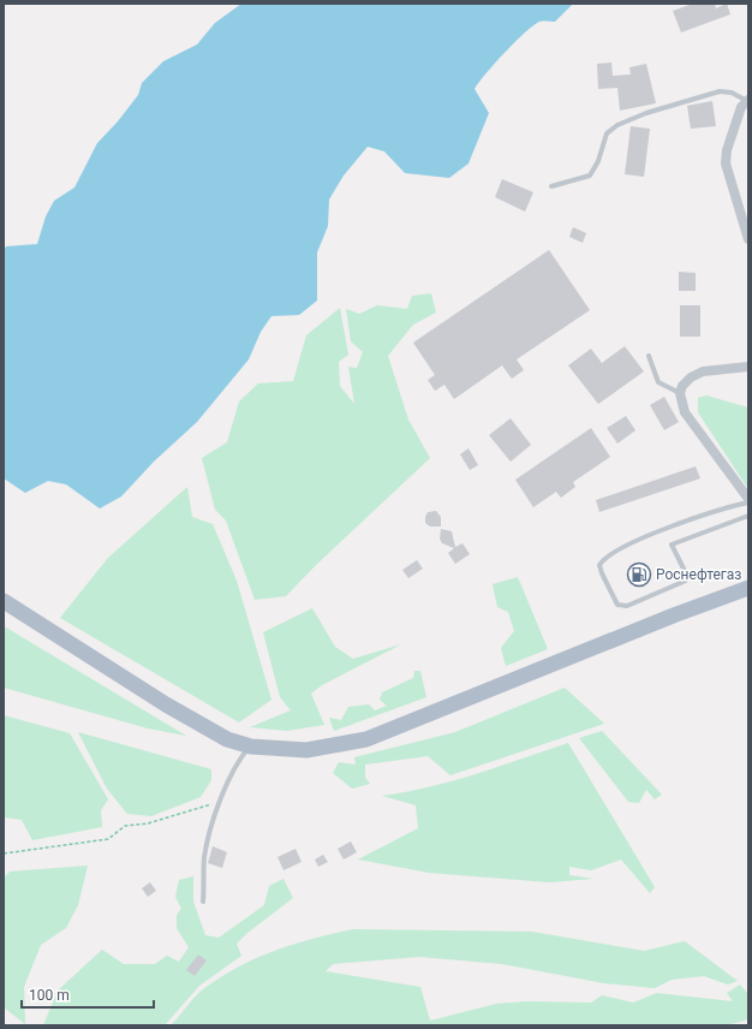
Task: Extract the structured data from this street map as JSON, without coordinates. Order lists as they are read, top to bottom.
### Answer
{
  "places": {
    "fuel station": ["Роснефтегаз"]
  },
  "scale_bar": "100 m"
}
